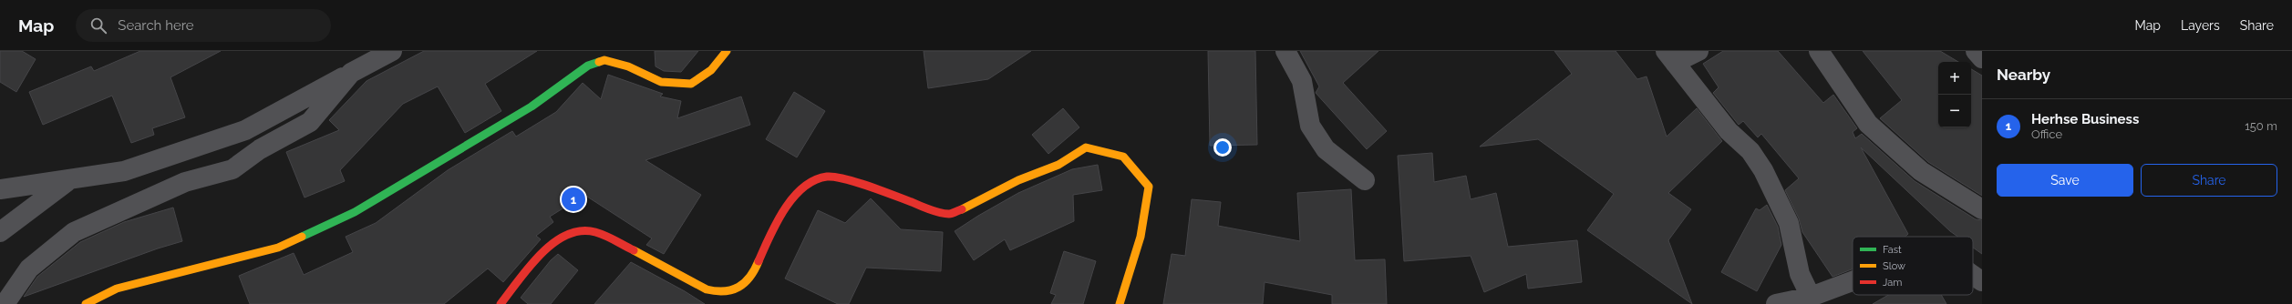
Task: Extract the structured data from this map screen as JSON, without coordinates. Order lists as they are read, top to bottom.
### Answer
{
  "legend": ["Fast", "Slow", "Jam"],
  "page": {
    "header": "Map",
    "search": "Search here",
    "nav": ["Map", "Layers", "Share"],
    "heading": "Nearby",
    "map_buttons": ["+", "−"],
    "list": [
      {
        "mark": "1",
        "name": "Herhse Business",
        "note": "Office",
        "value": "150 m"
      }
    ],
    "buttons": ["Save", "Share"],
    "pins": "1"
  }
}
